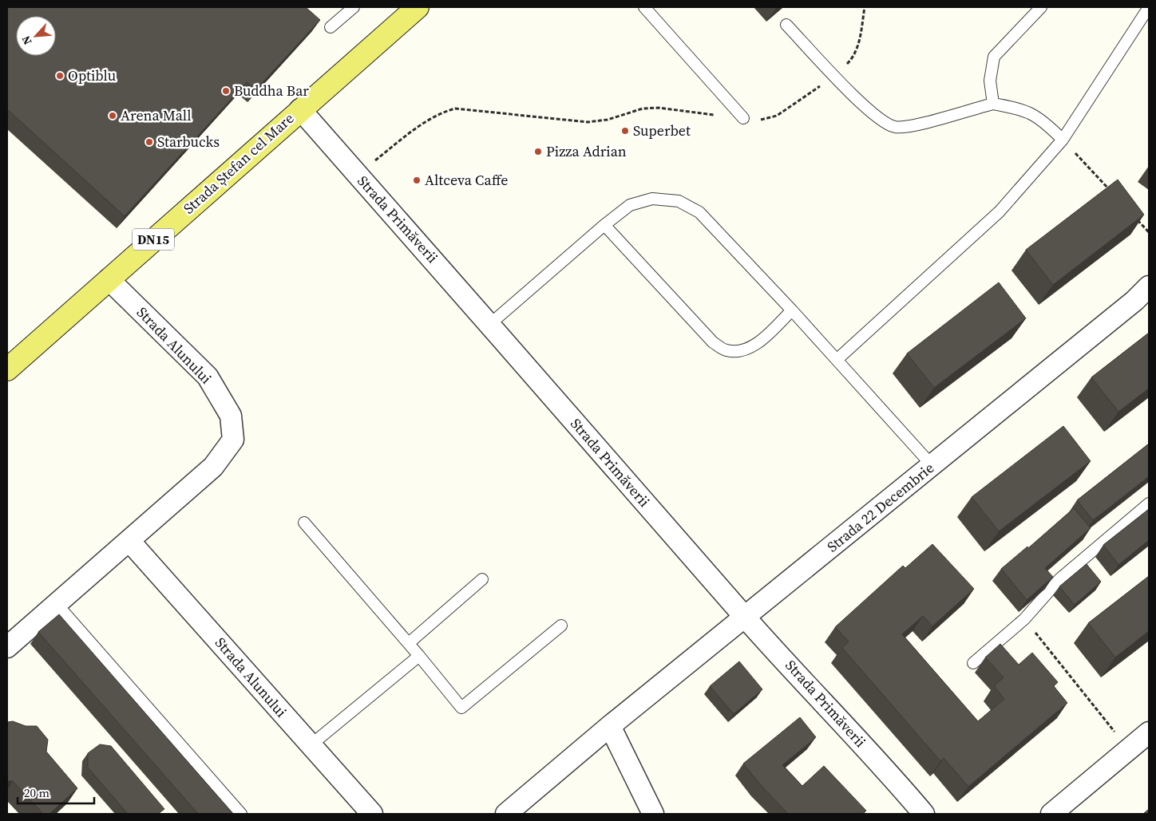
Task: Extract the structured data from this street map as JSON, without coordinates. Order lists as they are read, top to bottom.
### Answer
{
  "streets": {
    "main road": ["Strada Ștefan cel Mare", "DN15"],
    "street": ["Strada Primăverii", "Strada Alunului", "Strada 22 Decembrie"]
  },
  "crossings": [
    ["Strada Ștefan cel Mare", "Strada Primăverii"],
    ["Strada Ștefan cel Mare", "Strada Alunului"],
    ["Strada Primăverii", "Strada 22 Decembrie"]
  ],
  "places": [
    "Optiblu",
    "Buddha Bar",
    "Arena Mall",
    "Superbet",
    "Starbucks",
    "Pizza Adrian",
    "Altceva Caffe"
  ],
  "scale_bar": "20 m",
  "north": "bottom left"
}
